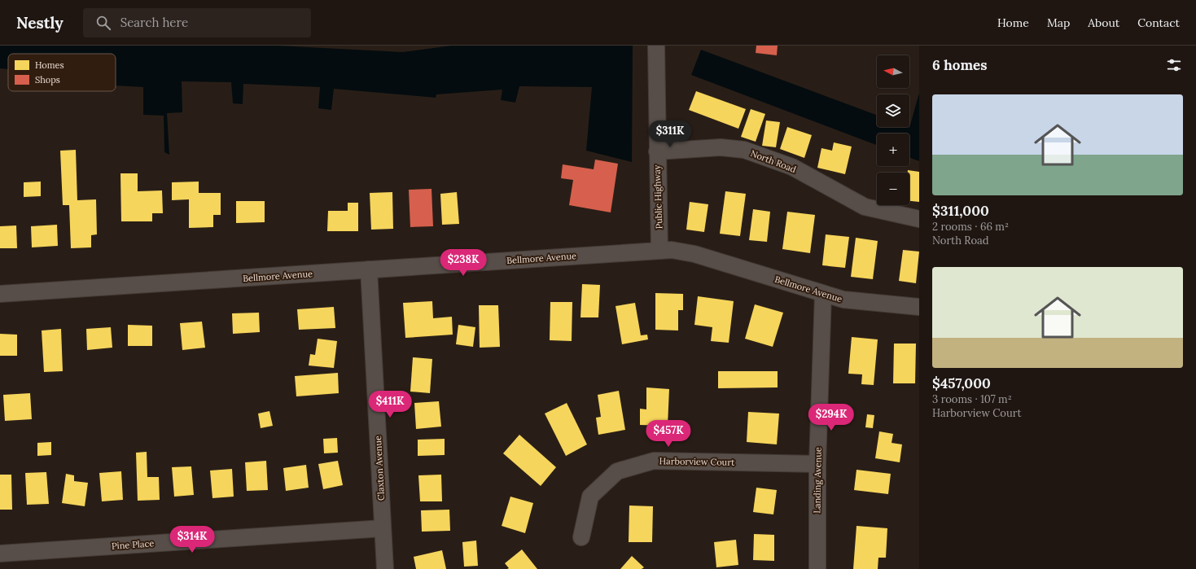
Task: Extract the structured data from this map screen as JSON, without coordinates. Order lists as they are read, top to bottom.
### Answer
{
  "streets": {
    "street": [
      "North Road",
      "Public Highway",
      "Bellmore Avenue",
      "Harborview Court",
      "Claxton Avenue",
      "Landing Avenue",
      "Pine Place"
    ]
  },
  "crossings": [
    ["North Road", "Public Highway"],
    ["Public Highway", "Bellmore Avenue"],
    ["Bellmore Avenue", "Claxton Avenue"],
    ["Bellmore Avenue", "Landing Avenue"],
    ["Harborview Court", "Landing Avenue"],
    ["Claxton Avenue", "Pine Place"]
  ],
  "legend": ["Homes", "Shops"],
  "north": "left",
  "page": {
    "header": "Nestly",
    "search": "Search here",
    "nav": [
      "Home",
      "Map",
      "About",
      "Contact"
    ],
    "heading": "6 homes",
    "map_buttons": ["+", "−"],
    "list": [
      {
        "name": "$311,000",
        "note": "2 rooms · 66 m² · North Road"
      },
      {
        "name": "$457,000",
        "note": "3 rooms · 107 m² · Harborview Court"
      }
    ],
    "price": [
      "$311K",
      "$238K",
      "$411K",
      "$294K",
      "$457K",
      "$314K"
    ]
  }
}
